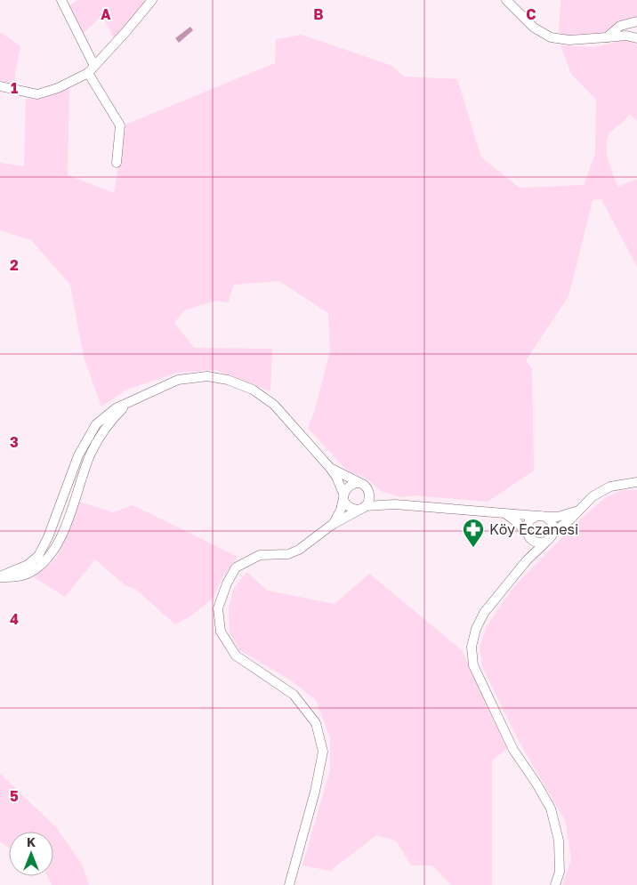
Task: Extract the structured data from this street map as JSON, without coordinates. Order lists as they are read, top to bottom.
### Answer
{
  "places": {
    "pharmacy": ["Köy Eczanesi"]
  },
  "north": "top",
  "grid": {
    "columns": ["A", "B", "C"],
    "rows": [
      "1",
      "2",
      "3",
      "4",
      "5"
    ]
  }
}
